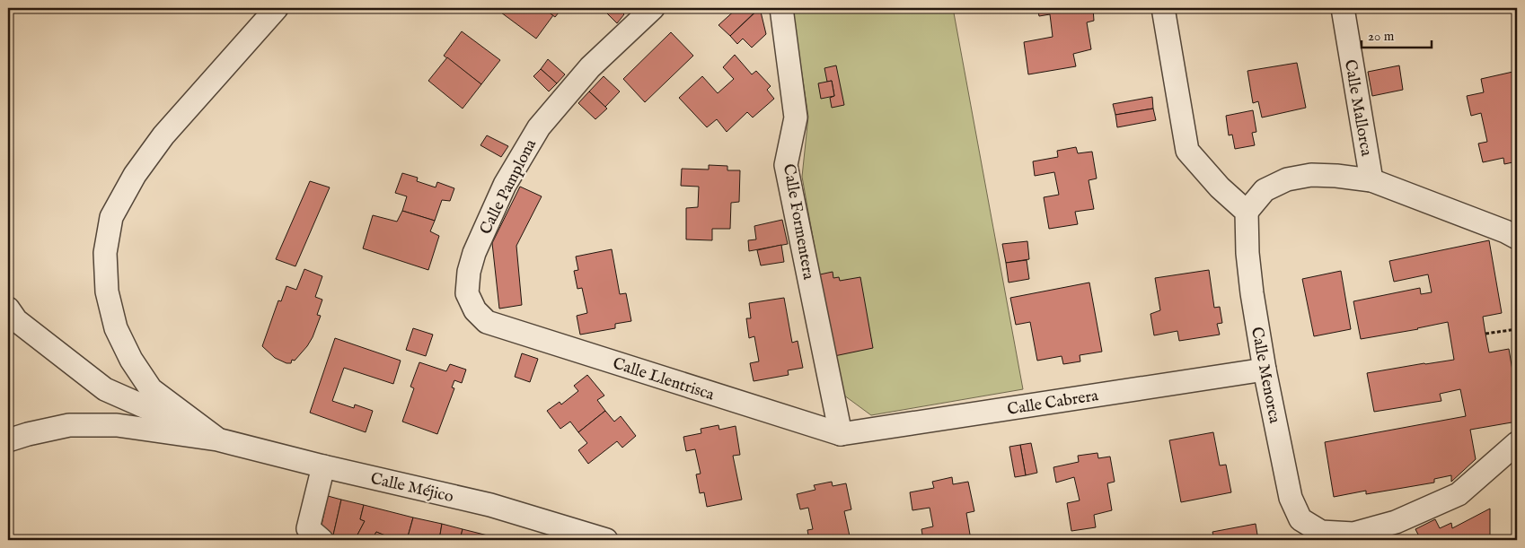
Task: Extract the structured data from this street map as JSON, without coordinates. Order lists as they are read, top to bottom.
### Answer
{
  "streets": {
    "street": [
      "Calle Mallorca",
      "Calle Pamplona",
      "Calle Formentera",
      "Calle Menorca",
      "Calle Llentrisca",
      "Calle Cabrera",
      "Calle Méjico"
    ]
  },
  "crossings": [
    ["Calle Mallorca", "Calle Menorca"],
    ["Calle Pamplona", "Calle Llentrisca"],
    ["Calle Formentera", "Calle Llentrisca"],
    ["Calle Formentera", "Calle Cabrera"],
    ["Calle Menorca", "Calle Cabrera"],
    ["Calle Llentrisca", "Calle Cabrera"]
  ],
  "scale_bar": "20 m"
}
